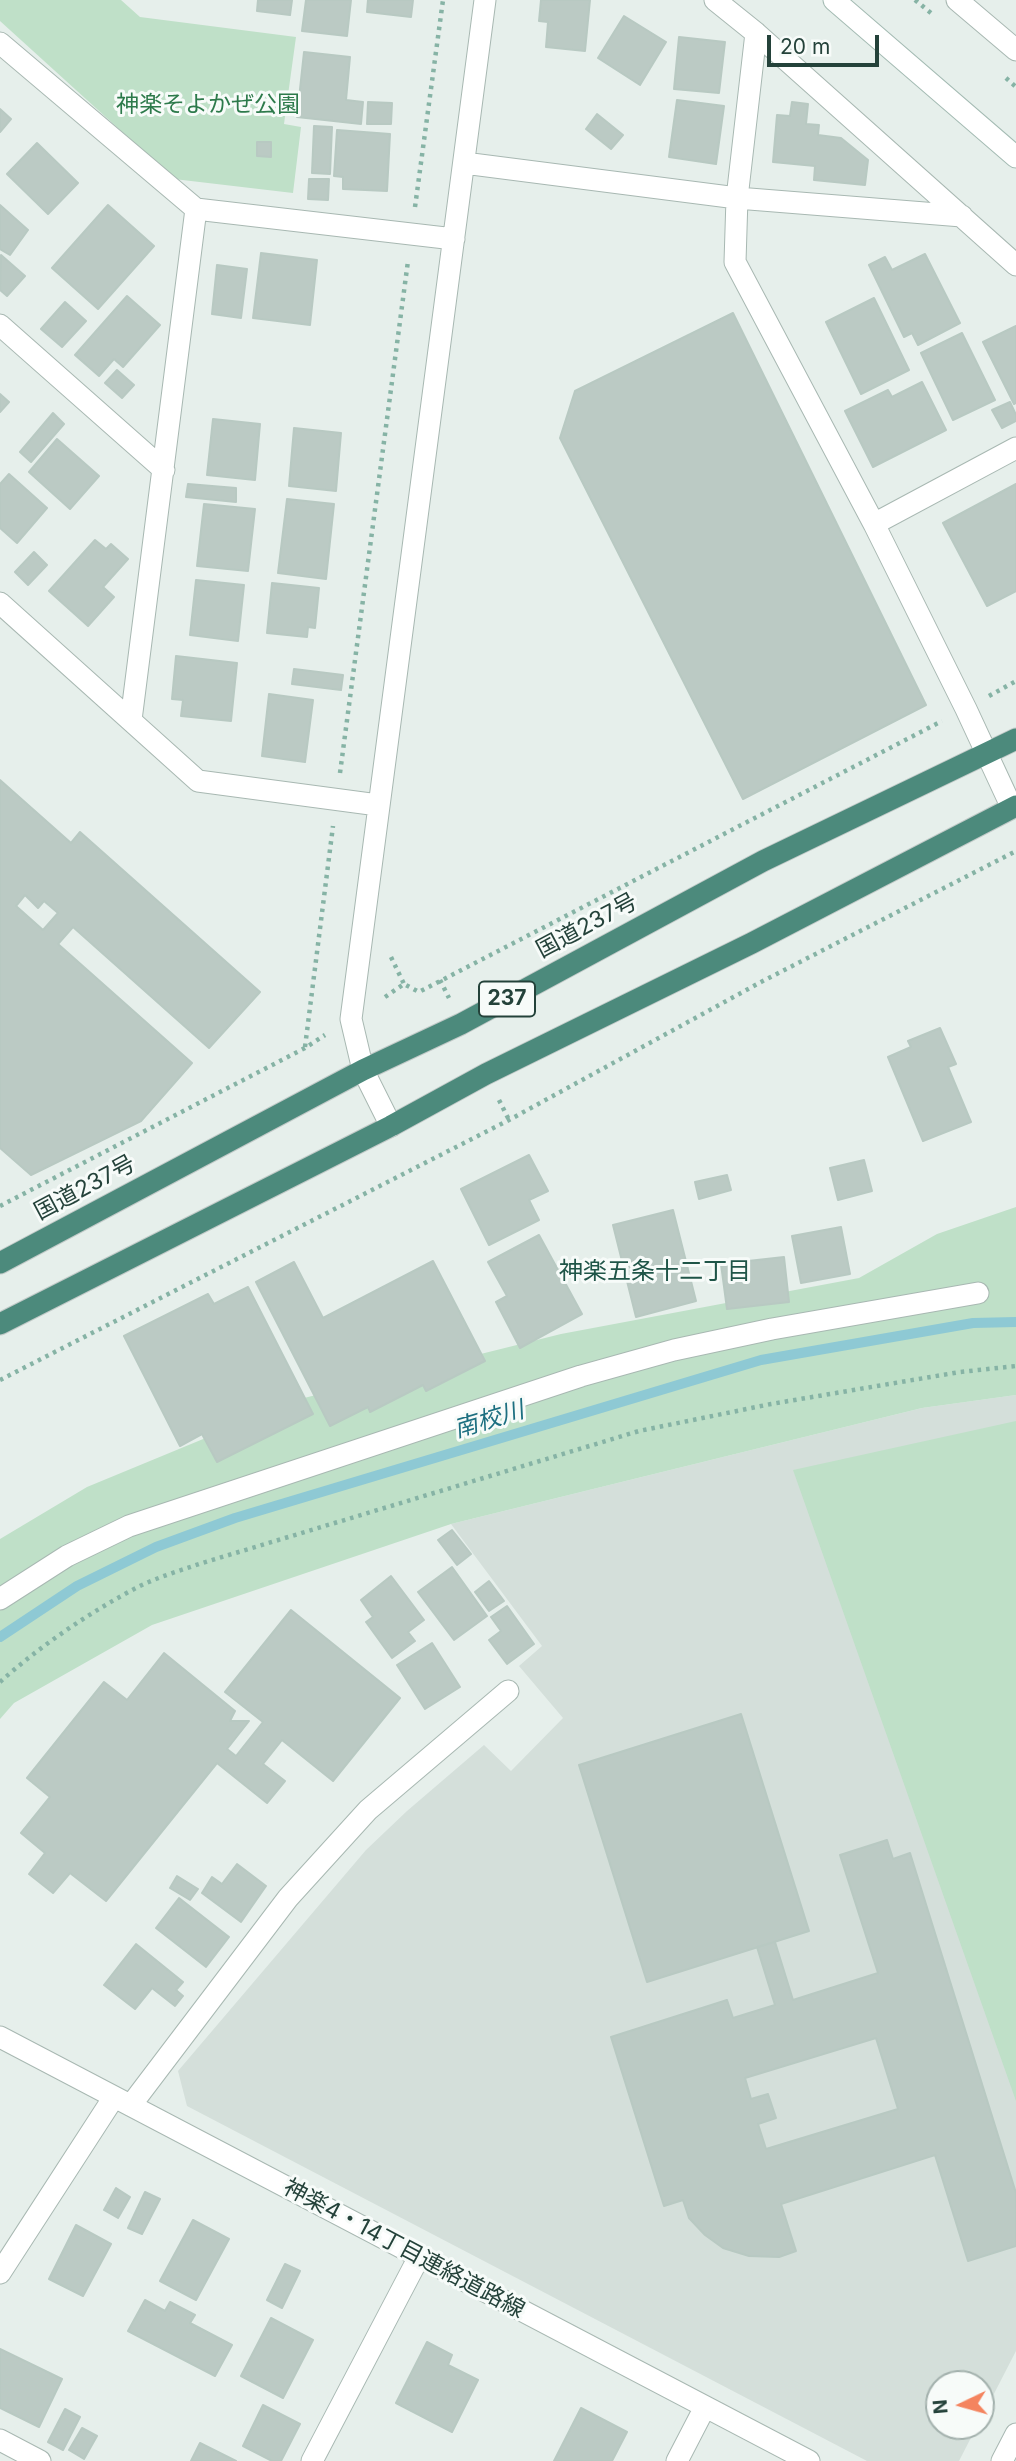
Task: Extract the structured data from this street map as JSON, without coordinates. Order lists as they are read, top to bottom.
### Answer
{
  "streets": {
    "highway": ["国道237号", "237"],
    "street": ["神楽4・14丁目連絡道路線"]
  },
  "districts": ["神楽五条十二丁目"],
  "water": ["南校川"],
  "parks": ["神楽そよかぜ公園"],
  "scale_bar": "20 m",
  "north": "left"
}
